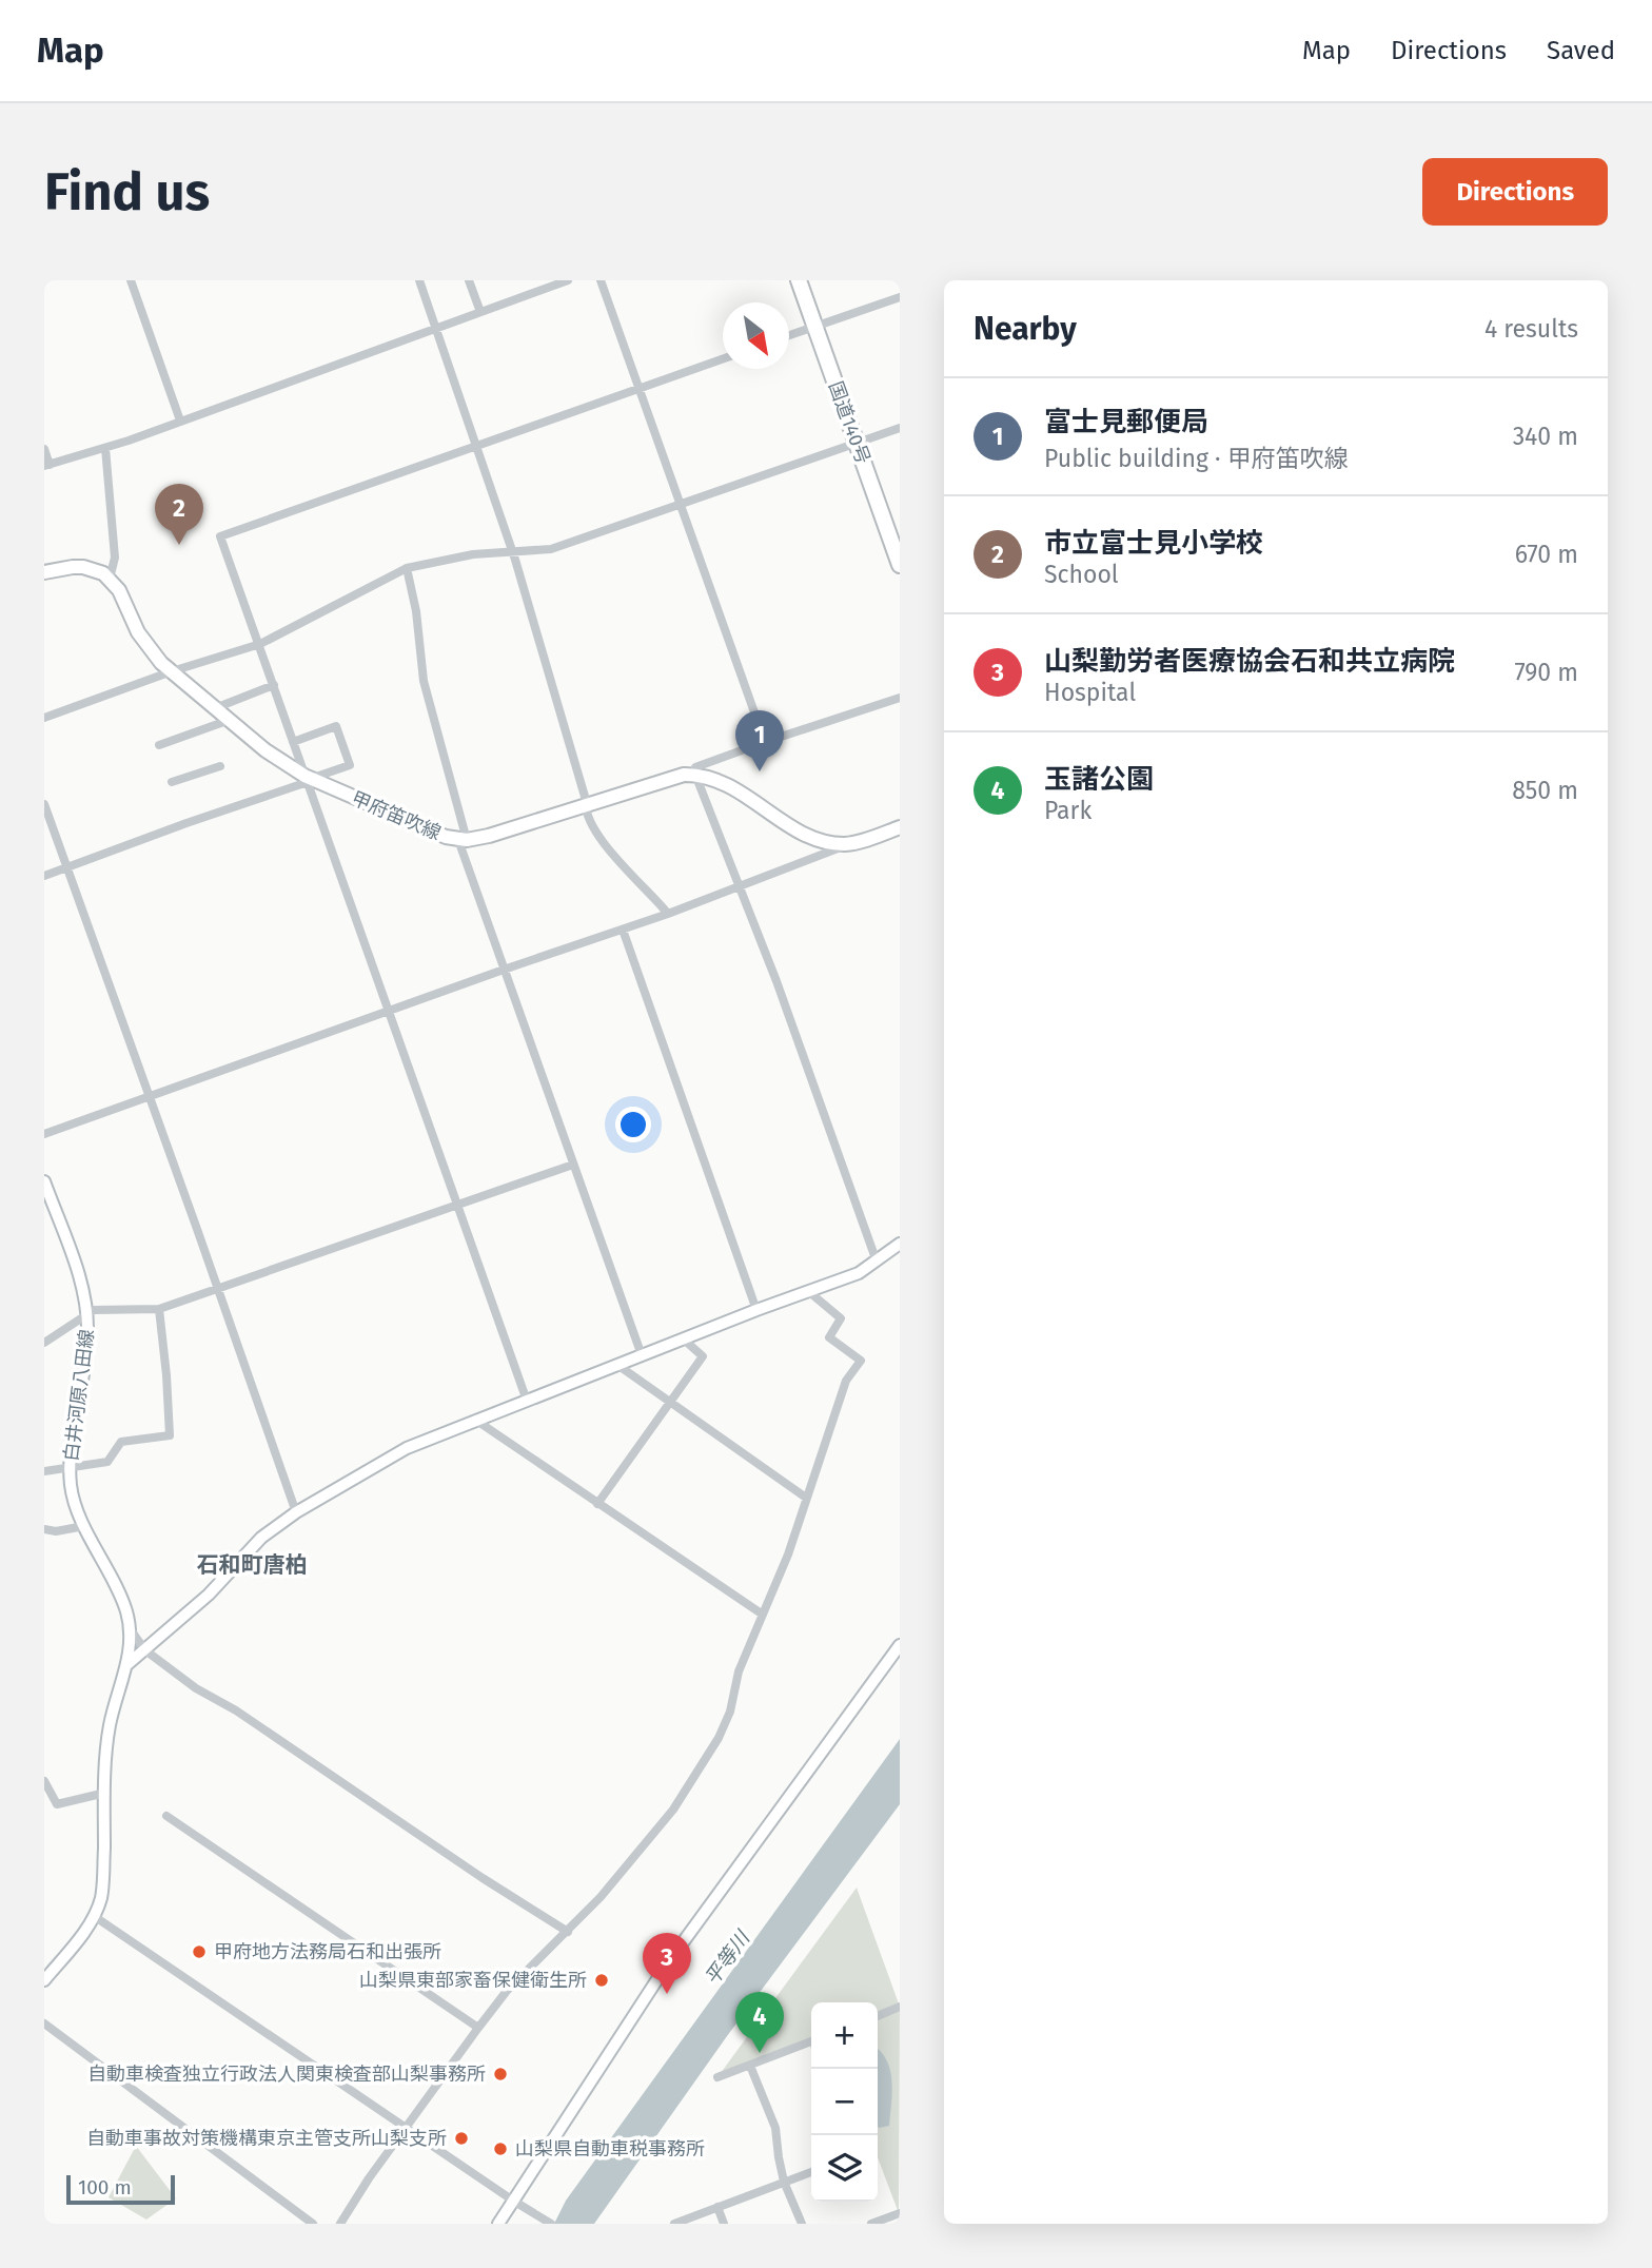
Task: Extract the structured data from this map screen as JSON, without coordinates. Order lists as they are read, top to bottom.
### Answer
{
  "streets": {
    "highway": ["国道140号"],
    "main road": ["甲府笛吹線"],
    "street": ["白井河原八田線"]
  },
  "districts": ["石和町唐柏"],
  "water": ["平等川"],
  "places": [
    "甲府地方法務局石和出張所",
    "山梨県東部家畜保健衛生所",
    "自動車検査独立行政法人関東検査部山梨事務所",
    "自動車事故対策機構東京主管支所山梨支所",
    "山梨県自動車税事務所"
  ],
  "scale_bar": "100 m",
  "north": "bottom right",
  "page": {
    "header": "Map",
    "nav": ["Map", "Directions", "Saved"],
    "buttons": "Directions",
    "title": "Find us",
    "heading": ["Nearby", "4 results"],
    "list": [
      {
        "mark": "1",
        "name": "富士見郵便局",
        "note": "Public building · 甲府笛吹線",
        "value": "340 m"
      },
      {
        "mark": "2",
        "name": "市立富士見小学校",
        "note": "School",
        "value": "670 m"
      },
      {
        "mark": "3",
        "name": "山梨勤労者医療協会石和共立病院",
        "note": "Hospital",
        "value": "790 m"
      },
      {
        "mark": "4",
        "name": "玉諸公園",
        "note": "Park",
        "value": "850 m"
      }
    ],
    "pins": [
      "2",
      "1",
      "3",
      "4"
    ],
    "map_buttons": ["+", "−"],
    "scale": "100 m"
  }
}
